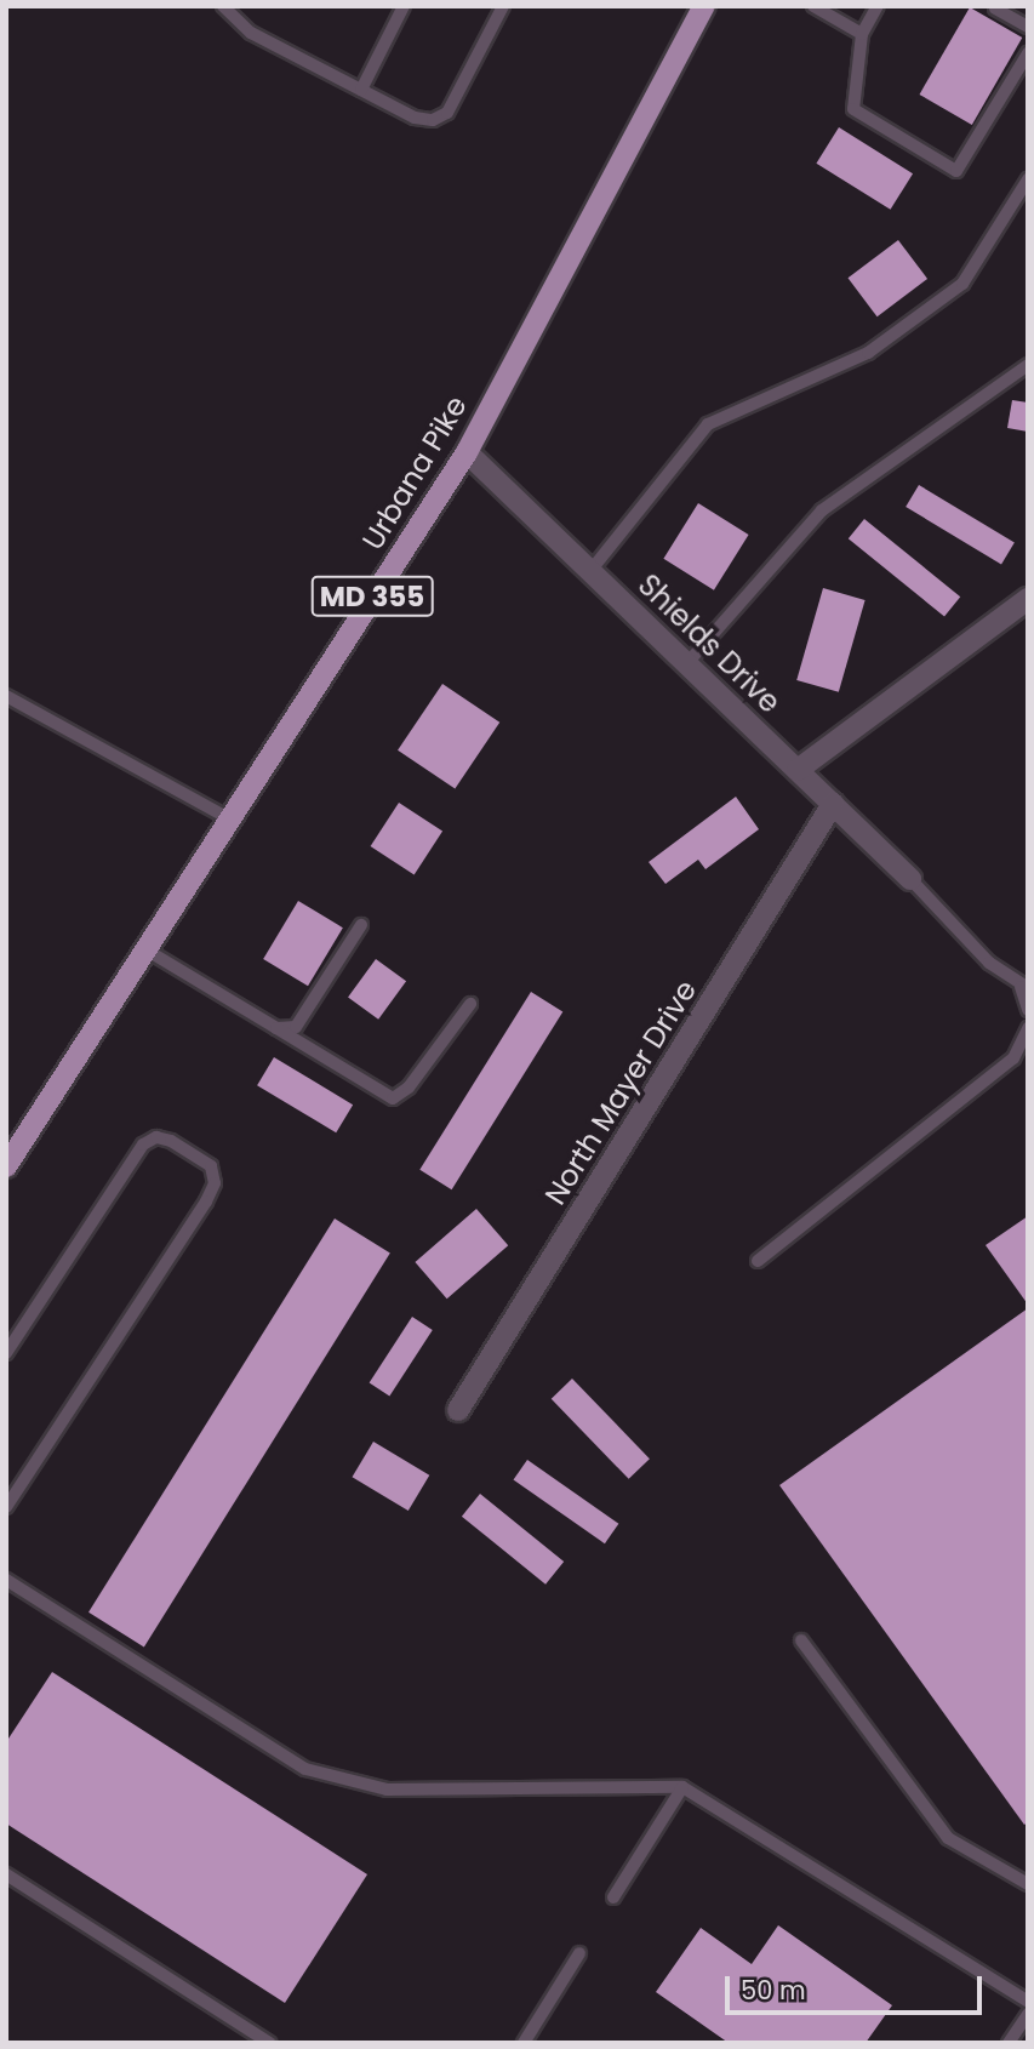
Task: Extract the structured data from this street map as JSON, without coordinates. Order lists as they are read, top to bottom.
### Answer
{
  "streets": {
    "main road": ["Urbana Pike", "MD 355"],
    "street": ["Shields Drive", "North Mayer Drive"]
  },
  "crossings": [
    ["Urbana Pike", "Shields Drive"],
    ["Shields Drive", "North Mayer Drive"]
  ],
  "scale_bar": "50 m"
}
